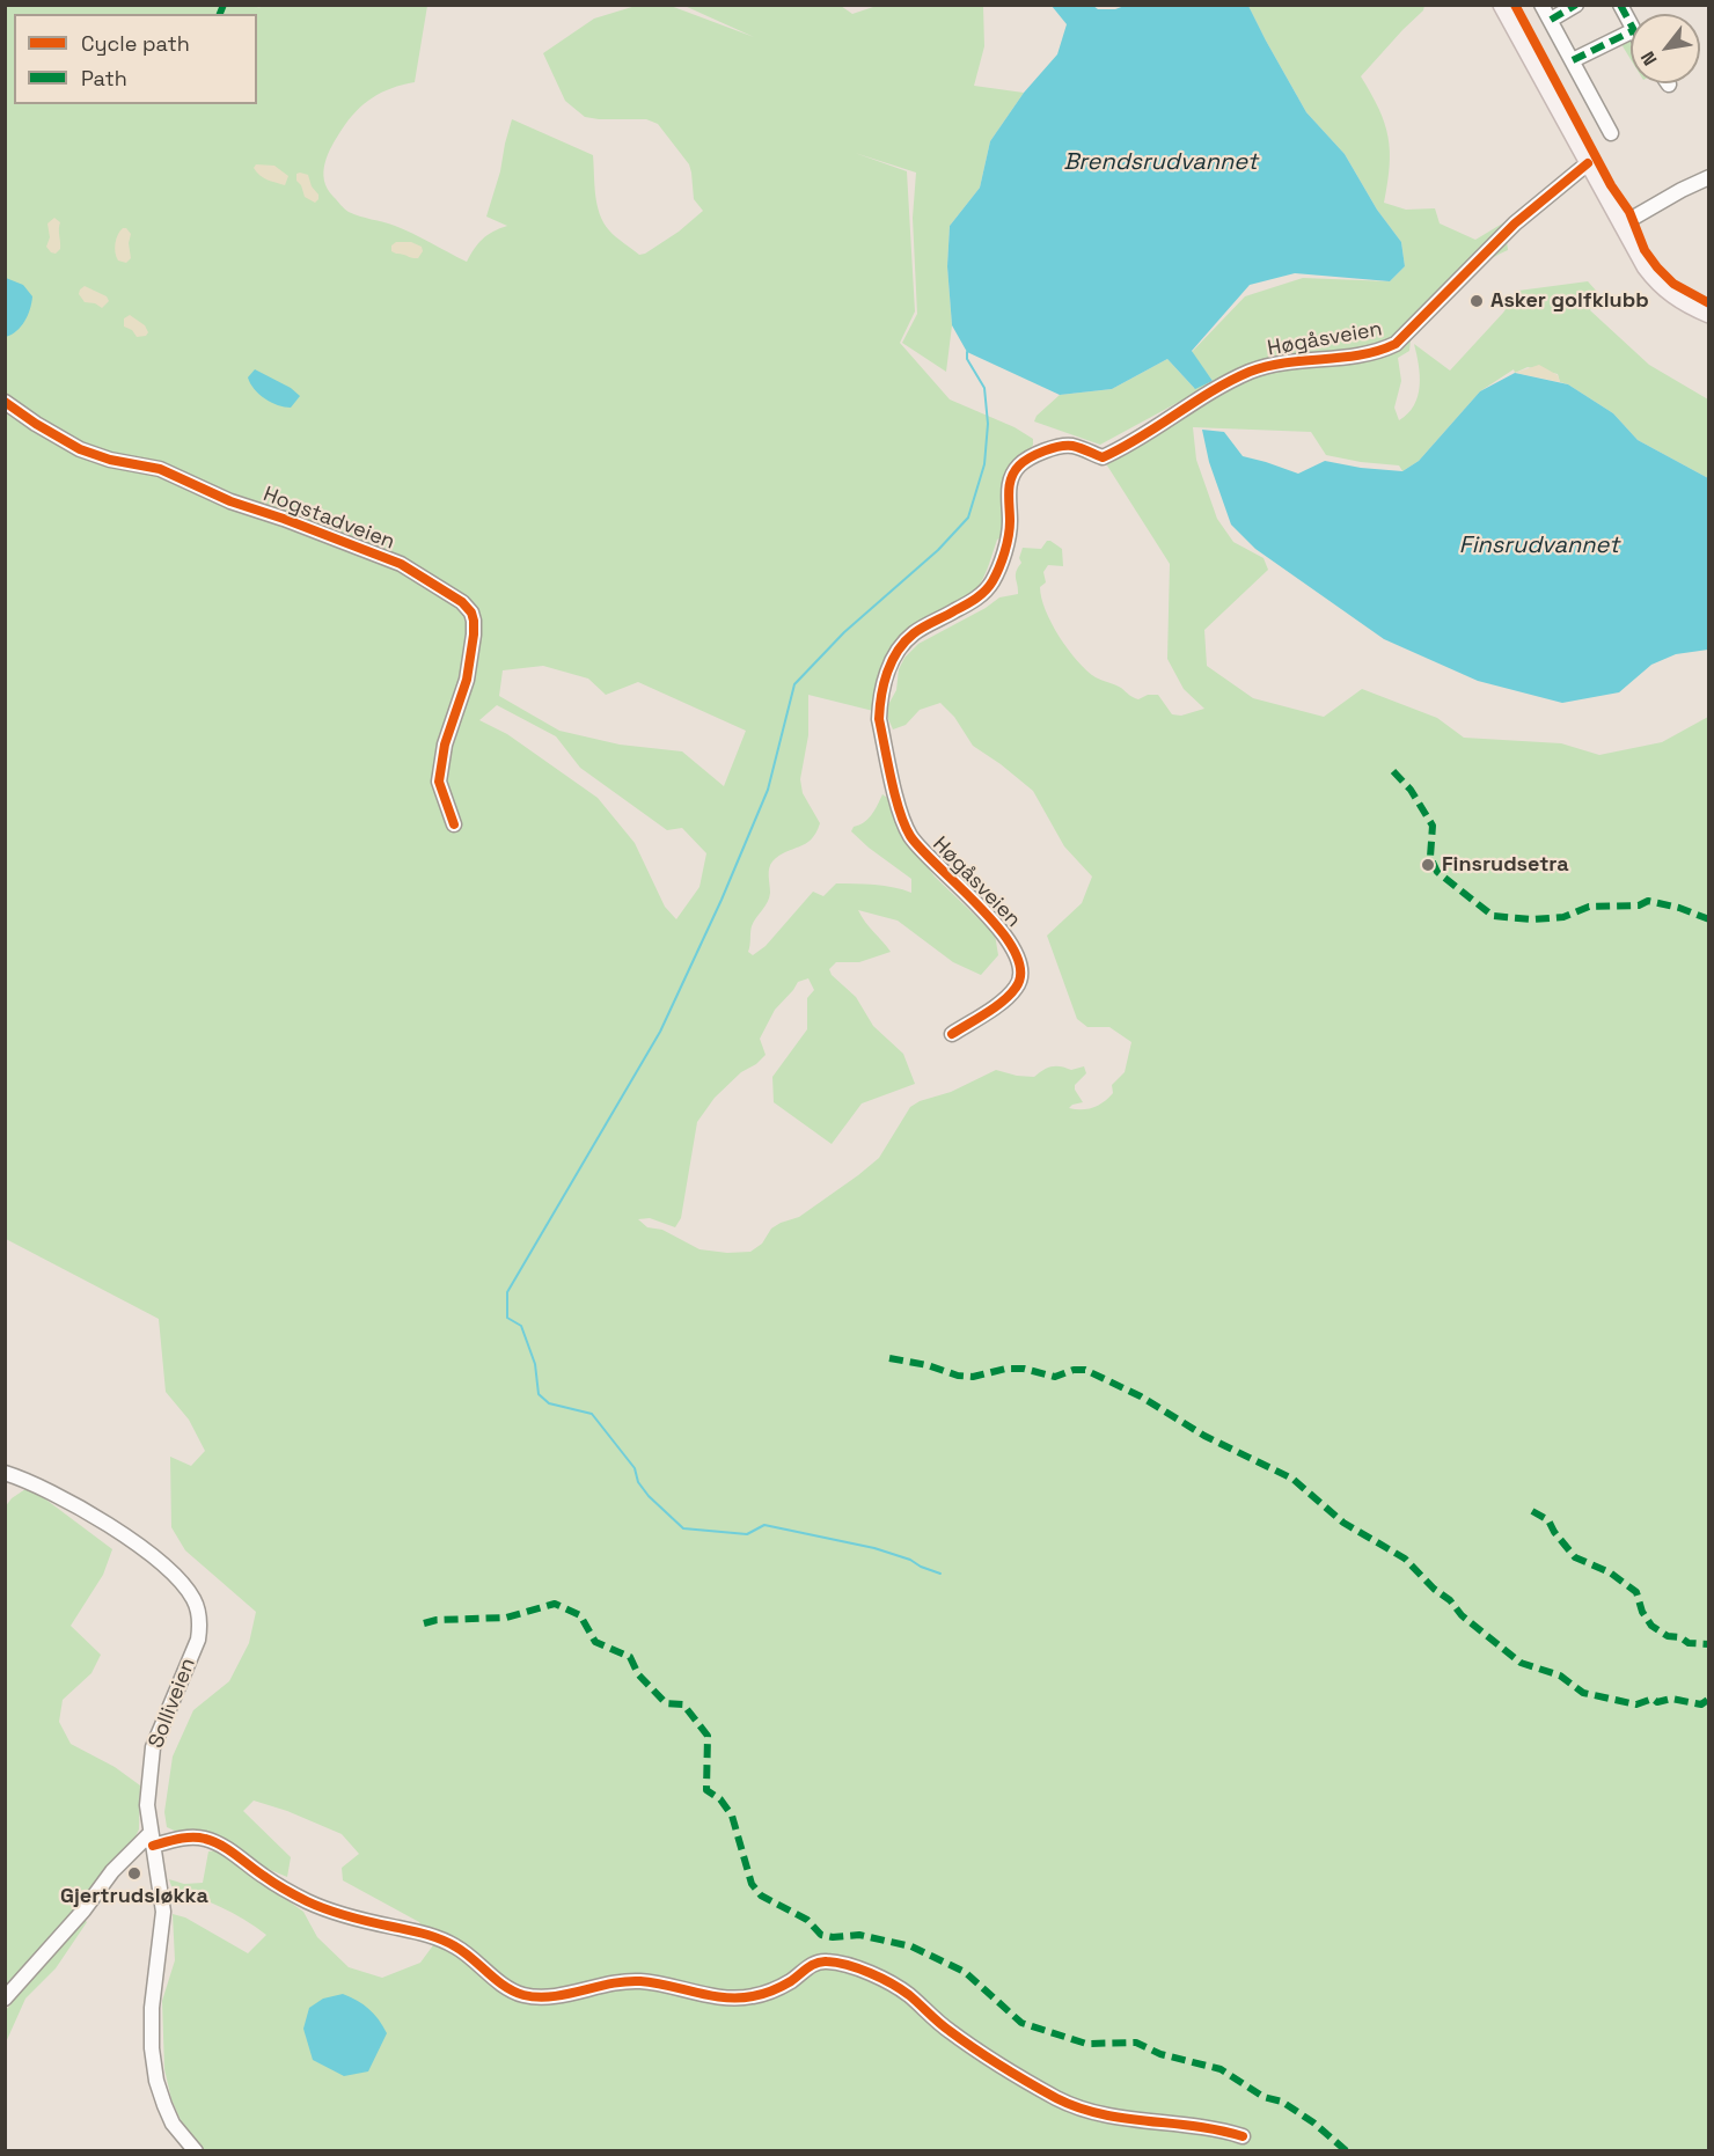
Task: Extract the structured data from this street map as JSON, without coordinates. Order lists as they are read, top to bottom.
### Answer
{
  "streets": {
    "street": ["Høgåsveien", "Hogstadveien", "Solliveien"]
  },
  "water": ["Brendsrudvannet", "Finsrudvannet"],
  "places": ["Asker golfklubb", "Finsrudsetra", "Gjertrudsløkka"],
  "legend": ["Cycle path", "Path"],
  "north": "bottom left"
}
